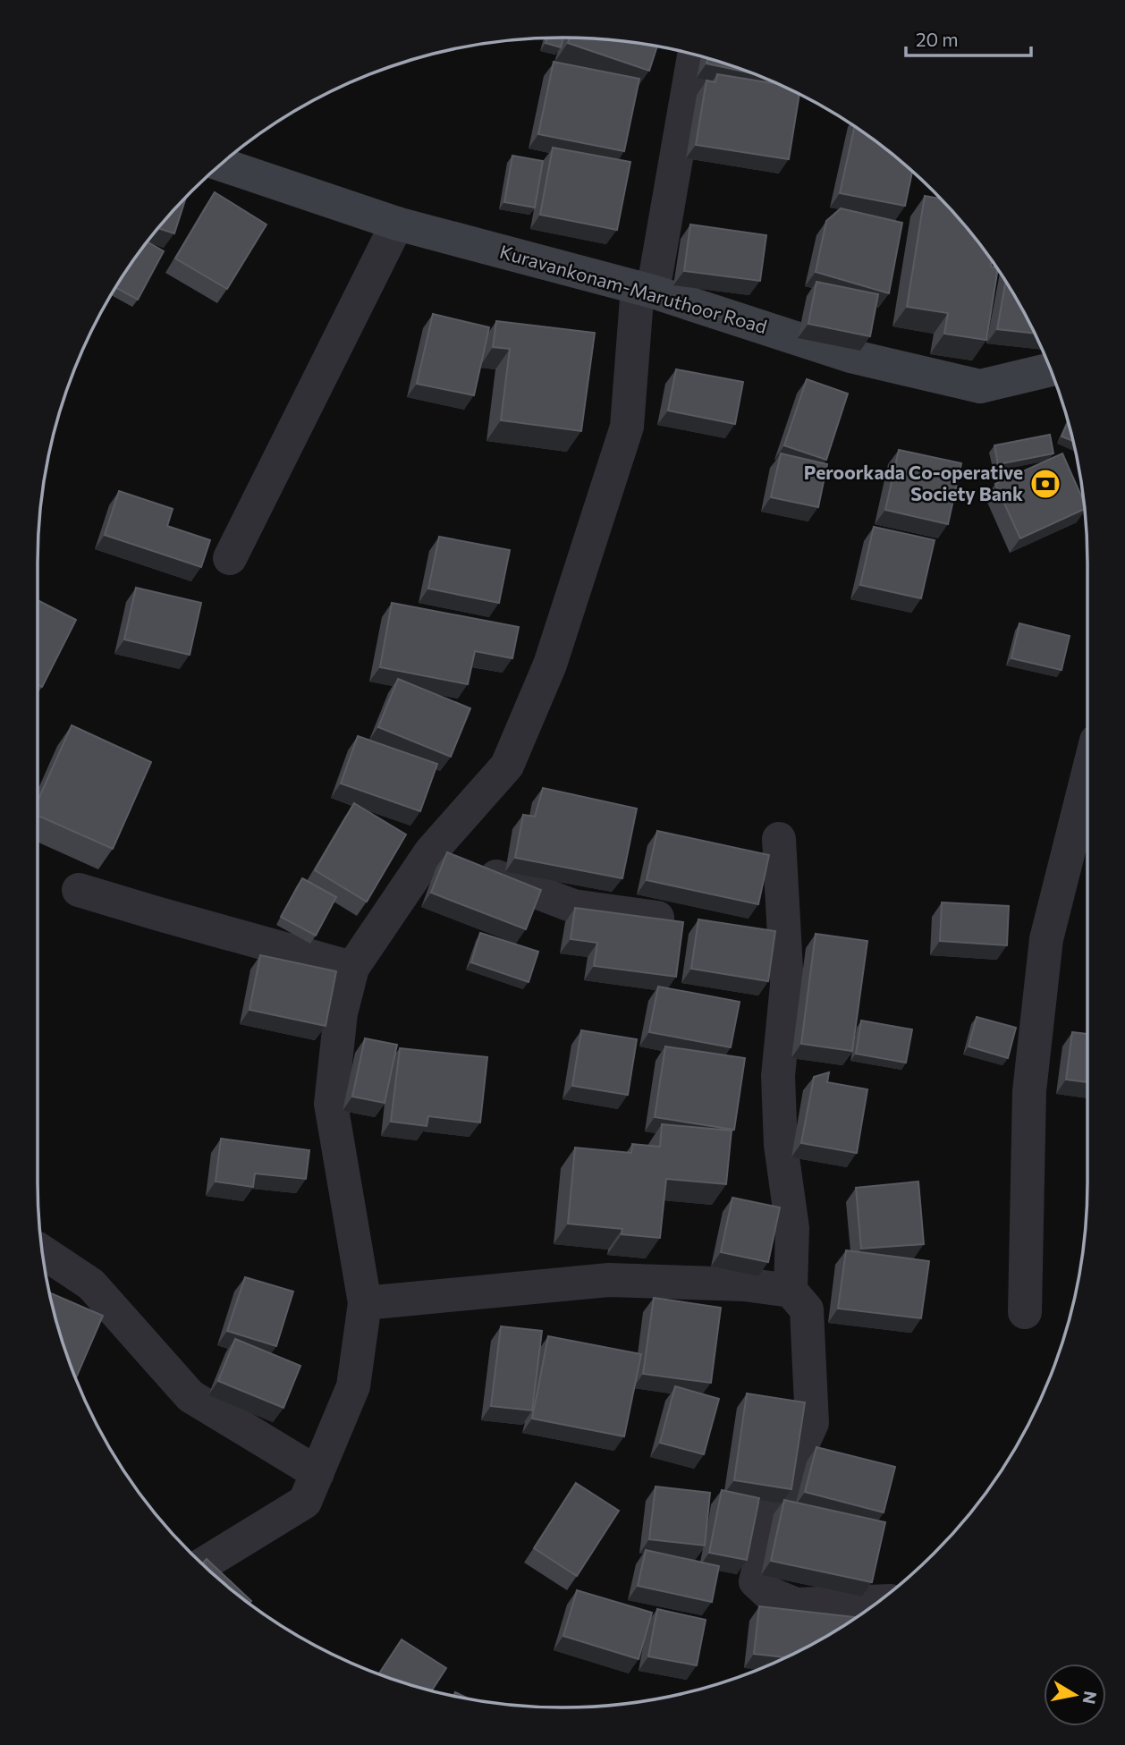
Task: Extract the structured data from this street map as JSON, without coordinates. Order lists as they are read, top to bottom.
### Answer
{
  "streets": {
    "main road": ["Kuravankonam-Maruthoor Road"]
  },
  "places": {
    "bank": ["Peroorkada Co-operative Society Bank"]
  },
  "scale_bar": "20 m",
  "north": "right"
}
